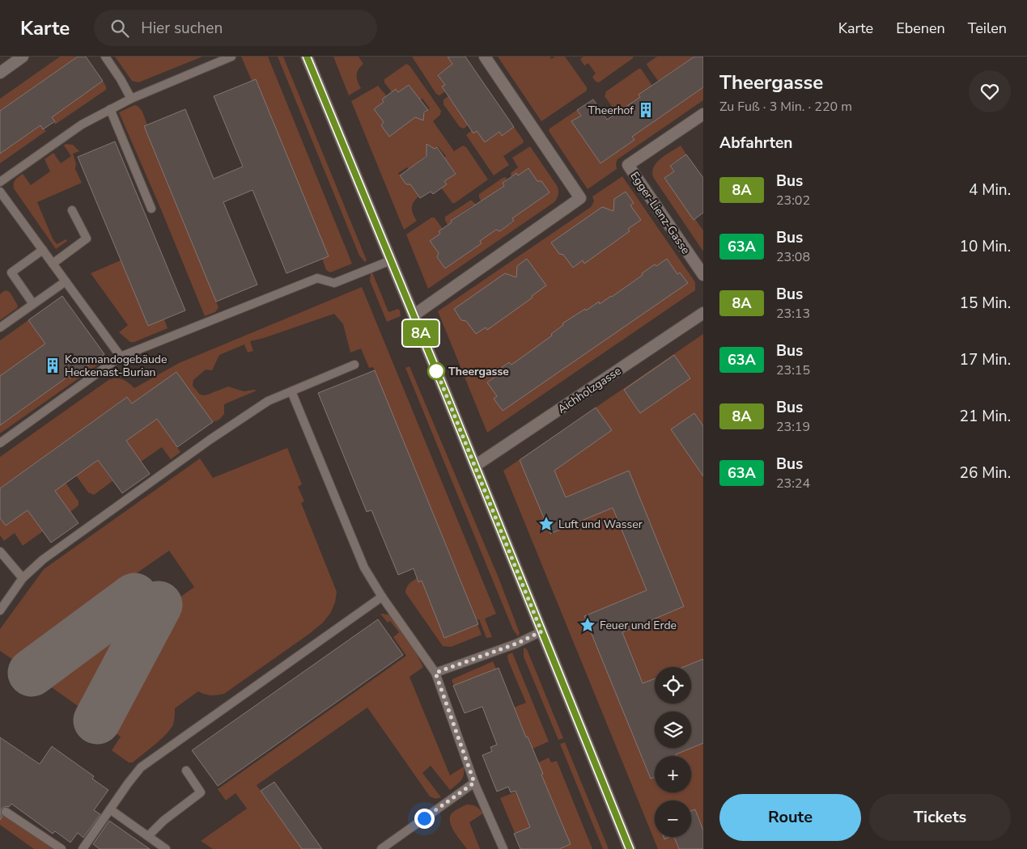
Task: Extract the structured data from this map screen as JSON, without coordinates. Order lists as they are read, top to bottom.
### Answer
{
  "streets": {
    "street": ["Egger-Lienz-Gasse", "Aichholzgasse"]
  },
  "places": {
    "building": ["Theerhof", "Kommandogebäude Heckenast-Burian"],
    "other": ["Theergasse"],
    "place": ["Luft und Wasser", "Feuer und Erde"]
  },
  "lines": ["bus line 8A"],
  "page": {
    "header": "Karte",
    "search": "Hier suchen",
    "nav": ["Karte", "Ebenen", "Teilen"],
    "on_map": "8A",
    "heading": [
      ["Theergasse", "Zu Fuß · 3 Min. · 220 m"],
      "Abfahrten"
    ],
    "list": [
      {
        "mark": "8A",
        "name": "Bus",
        "note": "23:02",
        "value": "4 Min."
      },
      {
        "mark": "63A",
        "name": "Bus",
        "note": "23:08",
        "value": "10 Min."
      },
      {
        "mark": "8A",
        "name": "Bus",
        "note": "23:13",
        "value": "15 Min."
      },
      {
        "mark": "63A",
        "name": "Bus",
        "note": "23:15",
        "value": "17 Min."
      },
      {
        "mark": "8A",
        "name": "Bus",
        "note": "23:19",
        "value": "21 Min."
      },
      {
        "mark": "63A",
        "name": "Bus",
        "note": "23:24",
        "value": "26 Min."
      }
    ],
    "map_buttons": ["+", "−"],
    "buttons": ["Route", "Tickets"]
  }
}
